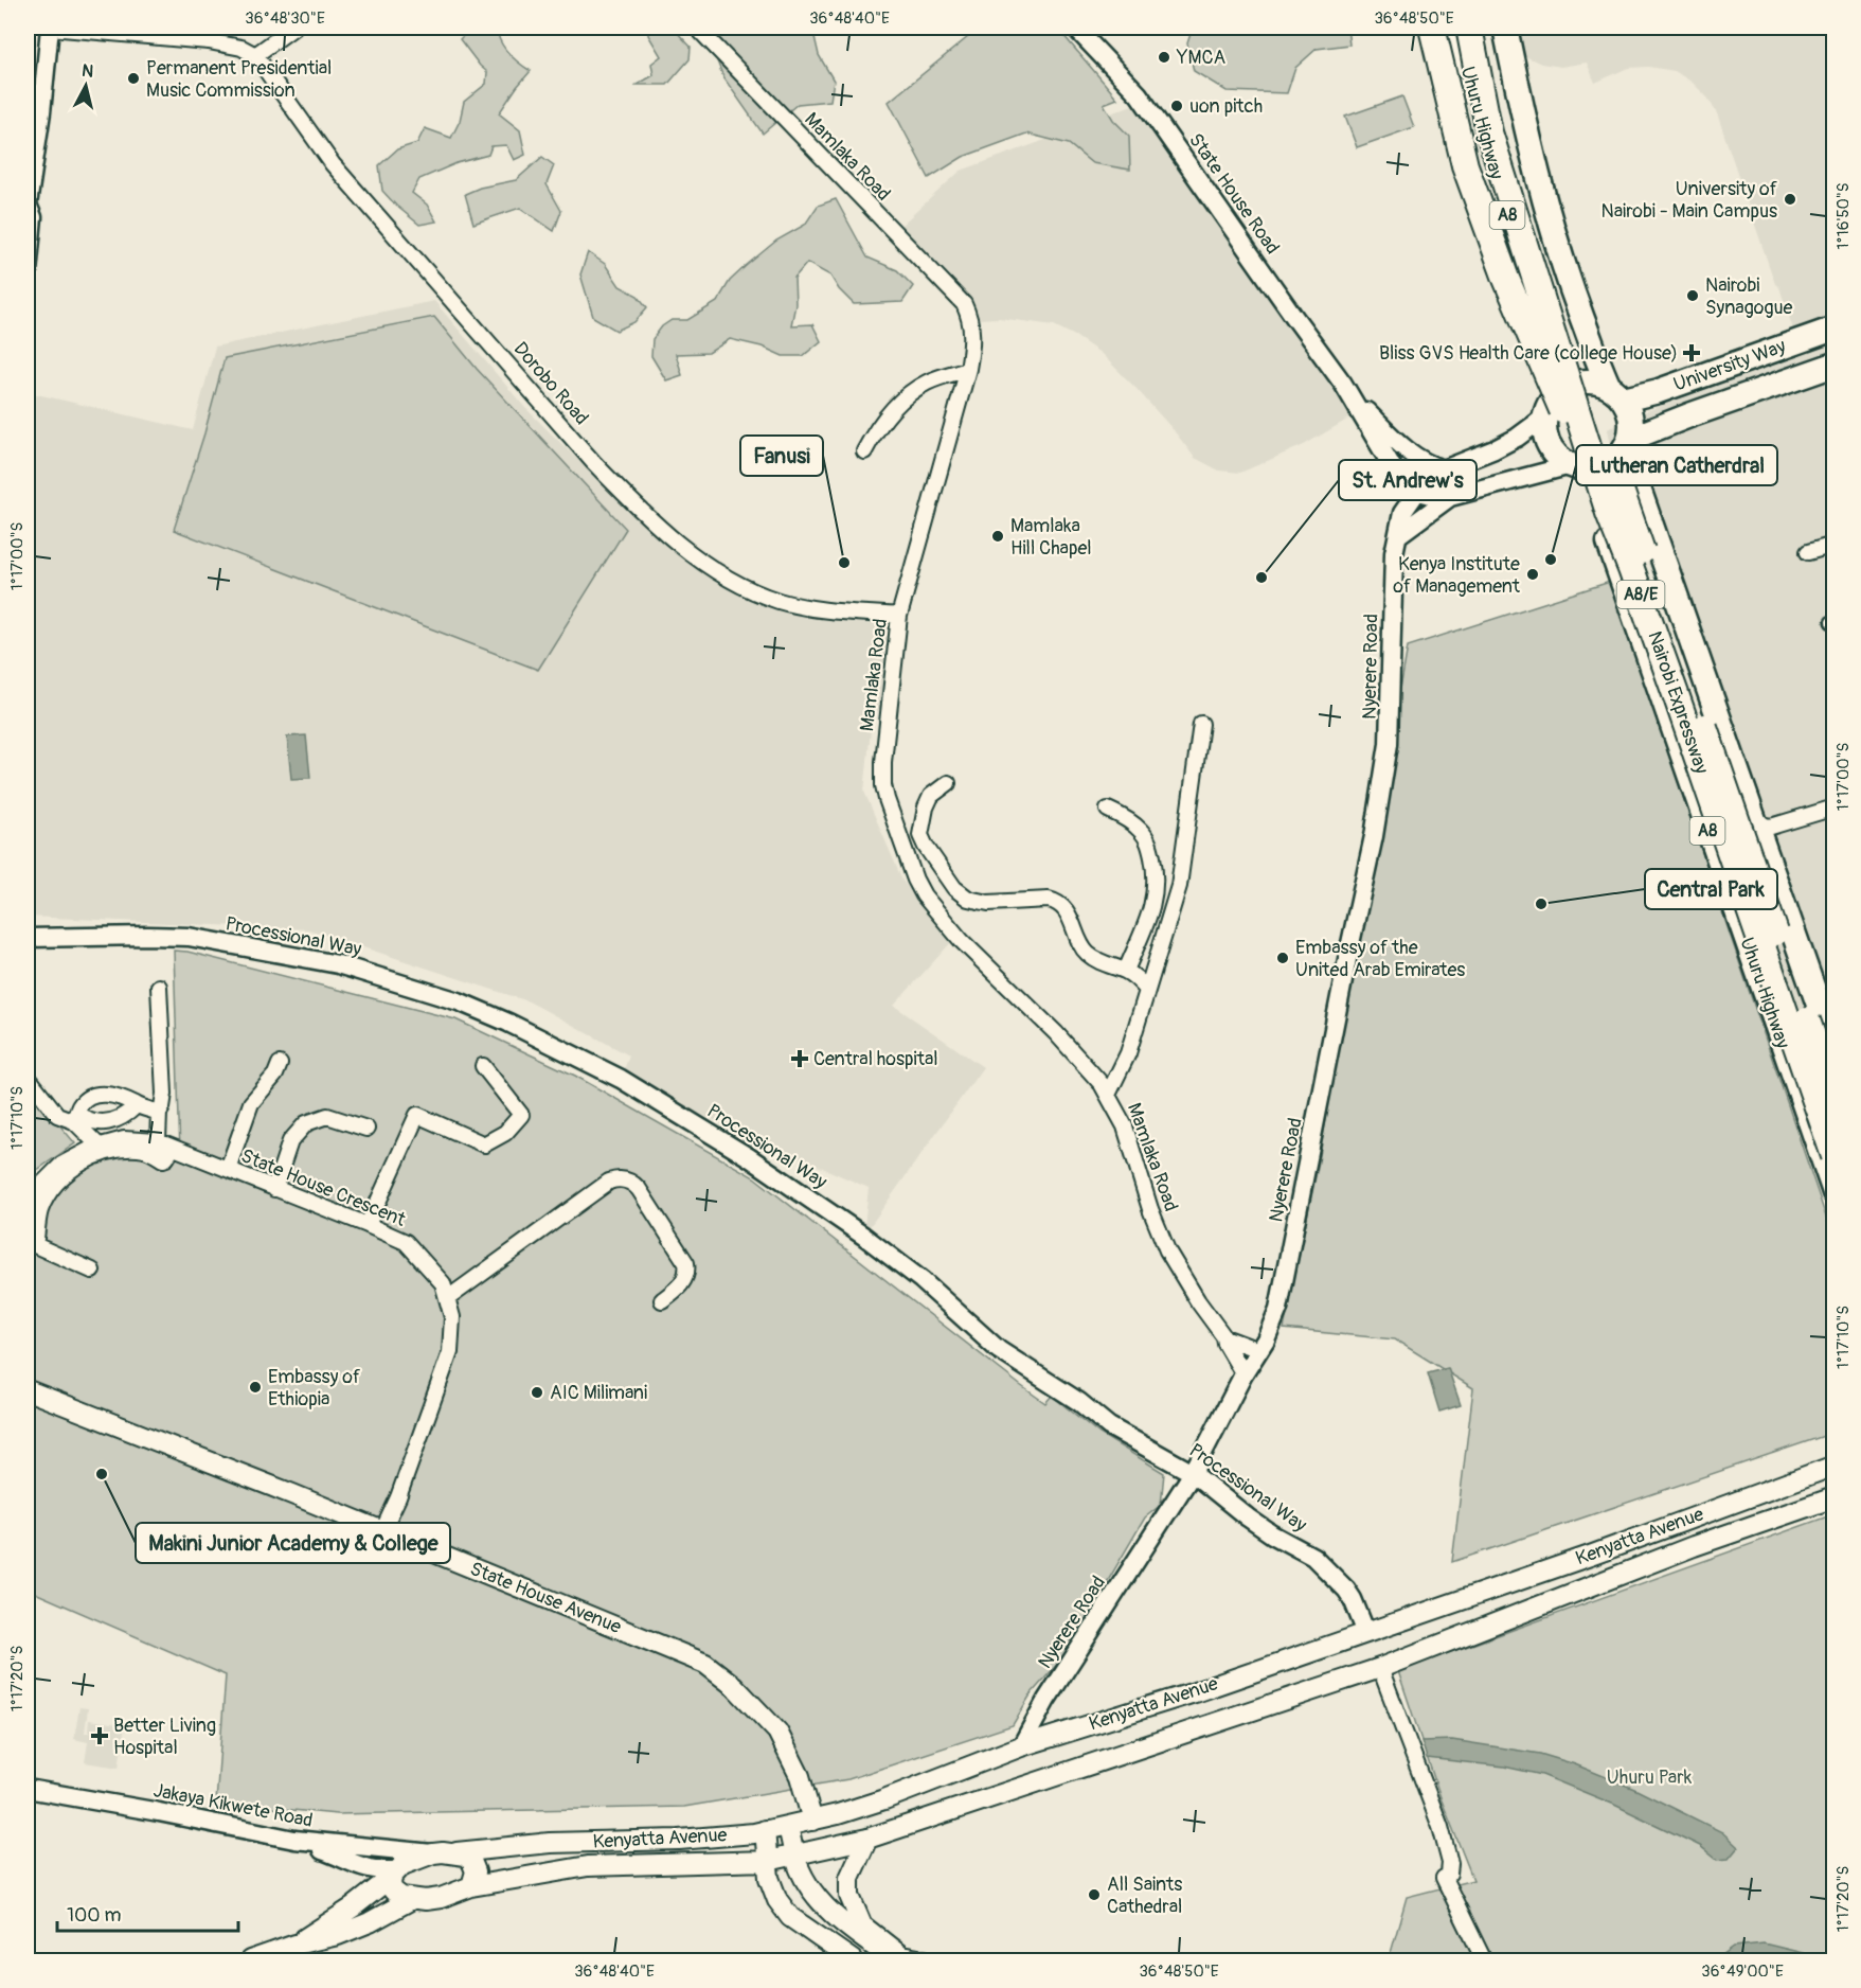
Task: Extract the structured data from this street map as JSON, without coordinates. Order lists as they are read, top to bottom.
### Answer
{
  "streets": {
    "highway": [
      "Uhuru Highway",
      "A8",
      "University Way",
      "A8/E",
      "Nairobi Expressway"
    ],
    "main road": ["Kenyatta Avenue", "State House Avenue"],
    "street": [
      "Mamlaka Road",
      "State House Road",
      "Dorobo Road",
      "Nyerere Road",
      "Processional Way",
      "State House Crescent",
      "Jakaya Kikwete Road"
    ]
  },
  "crossings": [
    ["Uhuru Highway", "A8"],
    ["Uhuru Highway", "University Way"],
    ["Mamlaka Road", "Dorobo Road"],
    ["Mamlaka Road", "Nyerere Road"],
    ["State House Road", "Nyerere Road"],
    ["A8", "University Way"],
    ["Nyerere Road", "Processional Way"],
    ["Nyerere Road", "Kenyatta Avenue"],
    ["Processional Way", "Kenyatta Avenue"],
    ["State House Crescent", "State House Avenue"],
    ["Kenyatta Avenue", "State House Avenue"],
    ["Kenyatta Avenue", "Jakaya Kikwete Road"]
  ],
  "parks": ["Uhuru Park"],
  "places": {
    "other": [
      "YMCA",
      "Permanent Presidential Music Commission",
      "uon pitch",
      "University of Nairobi - Main Campus",
      "Nairobi Synagogue",
      "Mamlaka Hill Chapel",
      "Lutheran Catherdral",
      "Fanusi",
      "Kenya Institute of Management",
      "St. Andrew's",
      "Central Park",
      "Embassy of the United Arab Emirates",
      "Embassy of Ethiopia",
      "AIC Milimani",
      "Makini Junior Academy & College",
      "All Saints Cathedral"
    ],
    "health": ["Bliss GVS Health Care (college House)", "Central hospital", "Better Living Hospital"]
  },
  "scale_bar": "100 m",
  "north": "top",
  "coordinates": [
    "36°48'30\"E",
    "36°48'40\"E",
    "36°48'50\"E",
    "1°16'50\"S",
    "1°17'00\"S",
    "1°17'10\"S",
    "1°17'20\"S",
    "36°49'00\"E"
  ]
}
